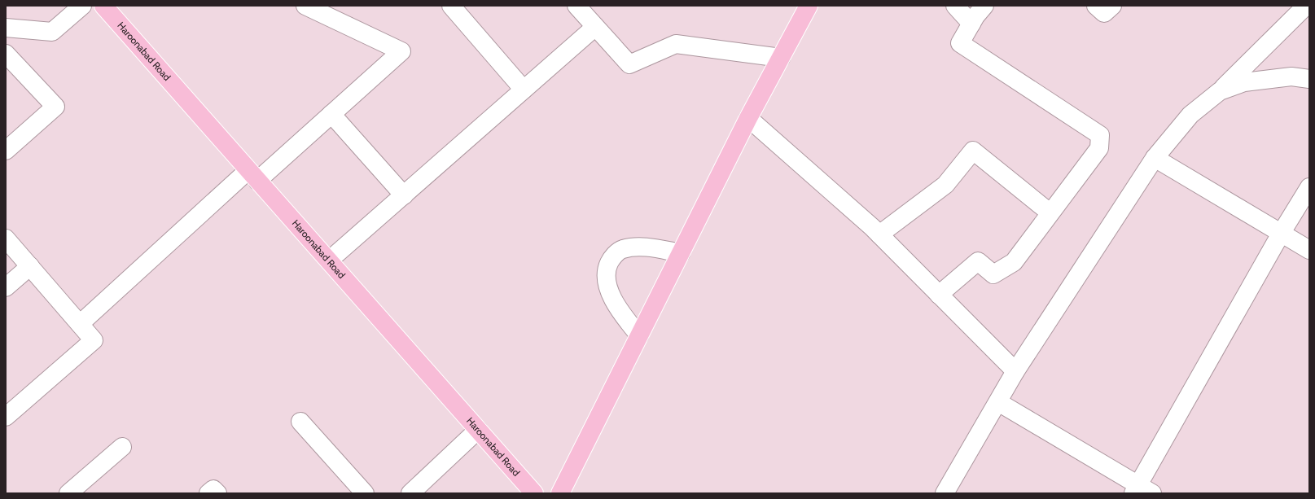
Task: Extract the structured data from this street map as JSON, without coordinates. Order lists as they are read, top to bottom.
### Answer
{
  "streets": {
    "main road": ["Haroonabad Road"]
  }
}
